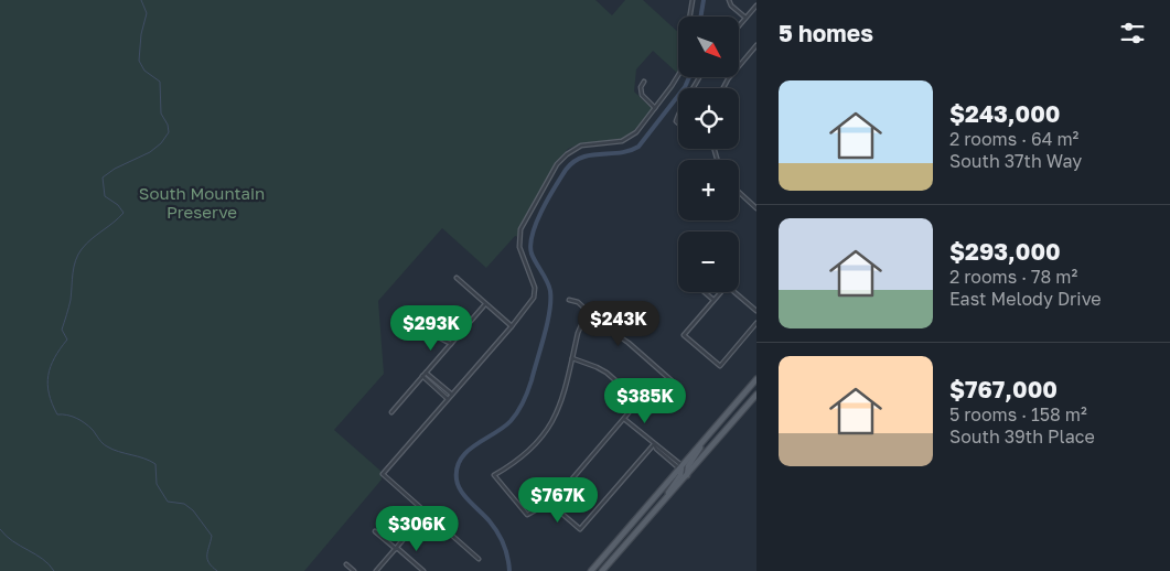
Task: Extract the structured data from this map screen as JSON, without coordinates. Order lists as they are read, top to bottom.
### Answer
{
  "parks": ["South Mountain Preserve"],
  "north": "bottom right",
  "page": {
    "heading": "5 homes",
    "map_buttons": ["+", "−"],
    "list": [
      {
        "name": "$243,000",
        "note": "2 rooms · 64 m² · South 37th Way"
      },
      {
        "name": "$293,000",
        "note": "2 rooms · 78 m² · East Melody Drive"
      },
      {
        "name": "$767,000",
        "note": "5 rooms · 158 m² · South 39th Place"
      }
    ],
    "price": [
      "$243K",
      "$293K",
      "$385K",
      "$767K",
      "$306K"
    ]
  }
}
